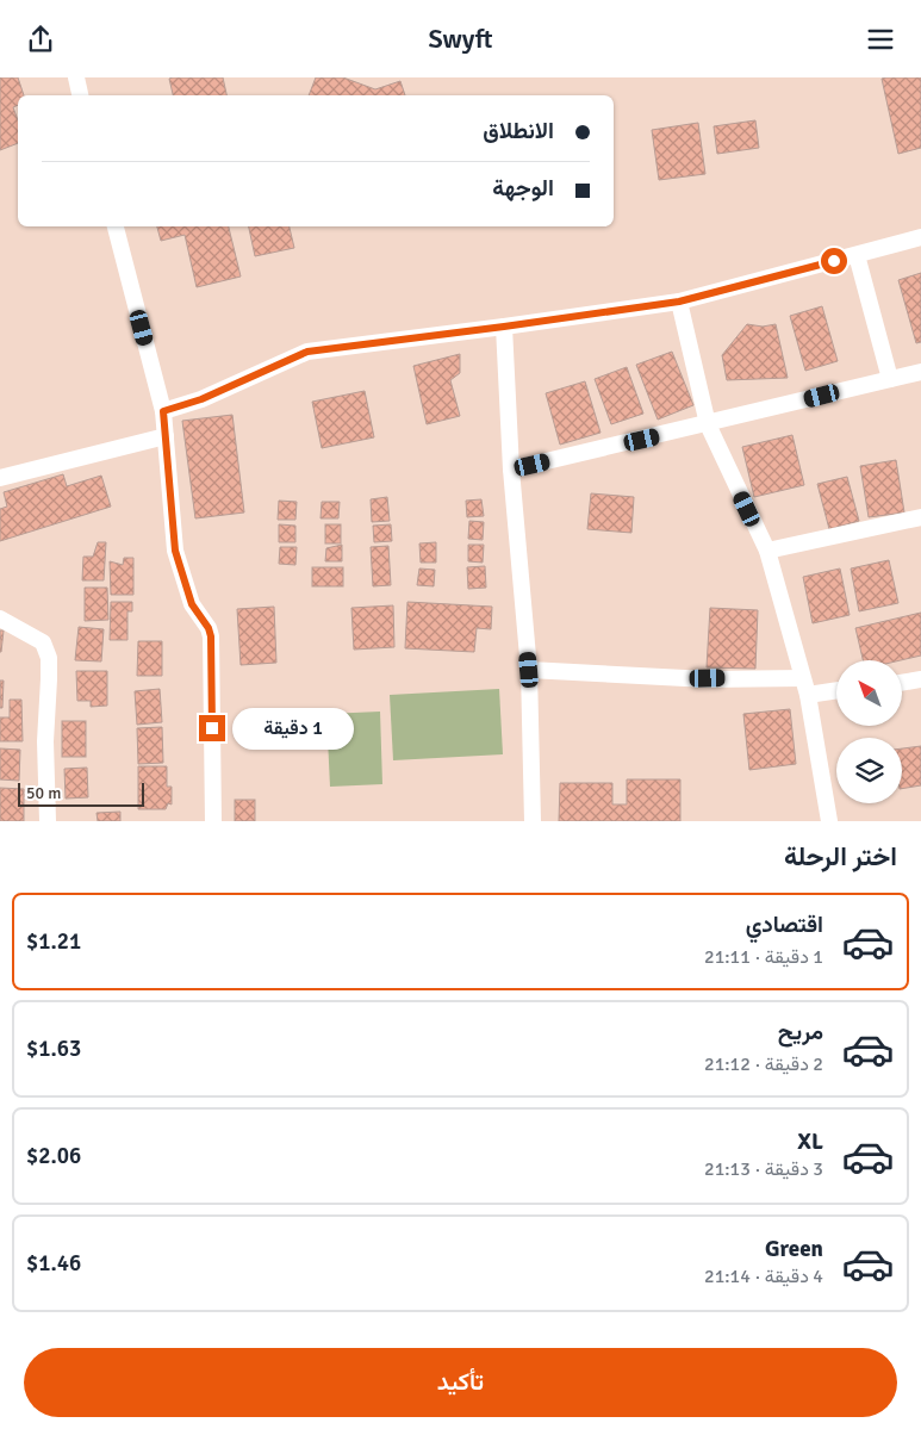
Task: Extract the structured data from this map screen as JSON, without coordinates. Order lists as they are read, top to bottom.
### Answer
{
  "scale_bar": "50 m",
  "north": "top left",
  "page": {
    "header": "Swyft",
    "banner": ["الانطلاق", "الوجهة"],
    "bubble": "1 دقيقة",
    "scale": "50 m",
    "heading": "اختر الرحلة",
    "list": [
      {
        "name": "اقتصادي",
        "note": "1 دقيقة · 21:11",
        "value": "$1.21"
      },
      {
        "name": "مريح",
        "note": "2 دقيقة · 21:12",
        "value": "$1.63"
      },
      {
        "name": "XL",
        "note": "3 دقيقة · 21:13",
        "value": "$2.06"
      },
      {
        "name": "Green",
        "note": "4 دقيقة · 21:14",
        "value": "$1.46"
      }
    ],
    "buttons": "تأكيد"
  }
}
